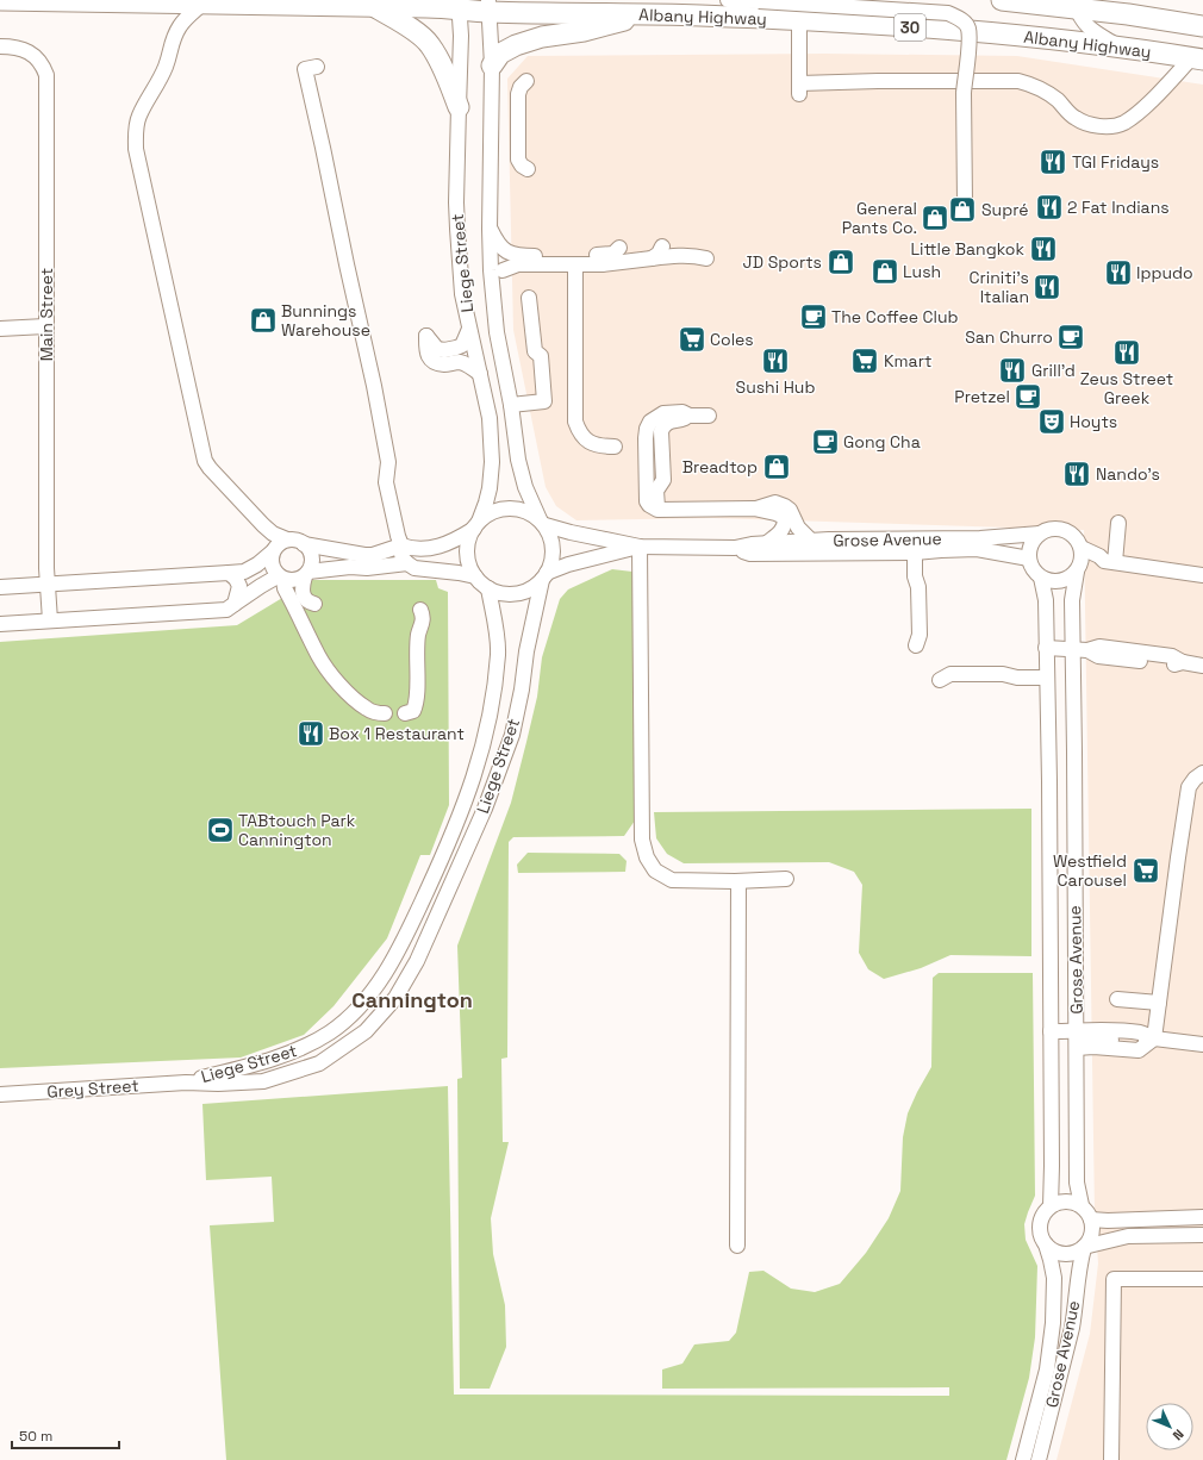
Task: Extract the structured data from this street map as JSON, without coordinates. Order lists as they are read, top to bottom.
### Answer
{
  "streets": {
    "highway": ["Albany Highway", "30"],
    "street": [
      "Liege Street",
      "Main Street",
      "Grose Avenue",
      "Grey Street"
    ]
  },
  "crossings": [
    ["Albany Highway", "Liege Street"],
    ["Liege Street", "Grose Avenue"],
    ["Liege Street", "Grey Street"]
  ],
  "districts": ["Cannington"],
  "places": {
    "restaurant": [
      "TGI Fridays",
      "2 Fat Indians",
      "Little Bangkok",
      "Ippudo",
      "Criniti's Italian",
      "Zeus Street Greek",
      "Sushi Hub",
      "Grill'd",
      "Nando's",
      "Box 1 Restaurant"
    ],
    "shop": [
      "Supré",
      "General Pants Co.",
      "JD Sports",
      "Lush",
      "Bunnings Warehouse",
      "Breadtop"
    ],
    "cafe": [
      "The Coffee Club",
      "San Churro",
      "Pretzel",
      "Gong Cha"
    ],
    "supermarket": ["Coles", "Kmart", "Westfield Carousel"],
    "theatre": ["Hoyts"],
    "sports": ["TABtouch Park Cannington"]
  },
  "scale_bar": "50 m",
  "north": "bottom right"
}
